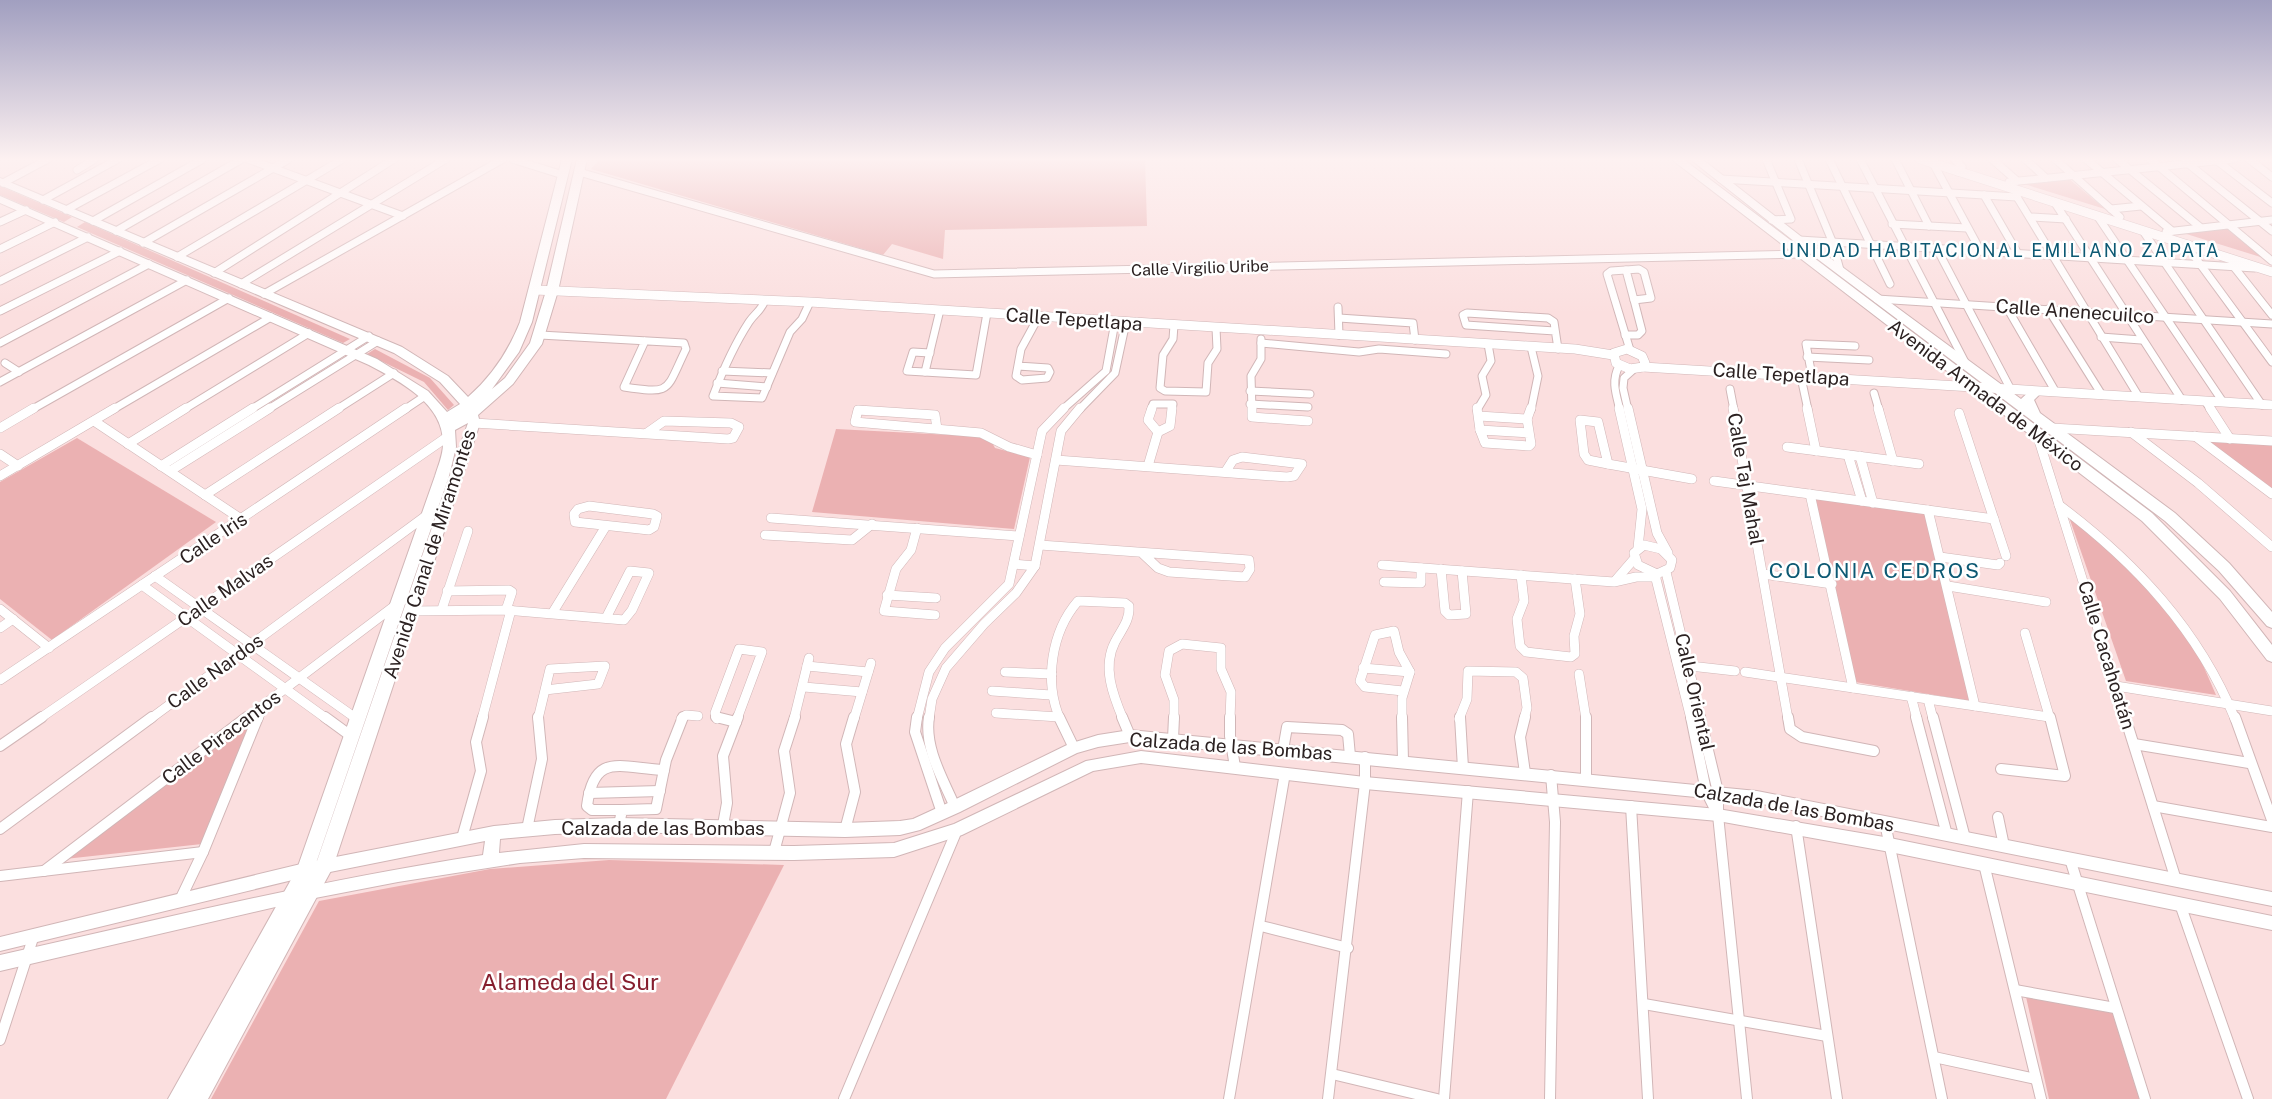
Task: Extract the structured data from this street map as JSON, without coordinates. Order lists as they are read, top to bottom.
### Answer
{
  "streets": {
    "main road": ["Avenida Armada de México", "Avenida Canal de Miramontes", "Calzada de las Bombas"],
    "street": [
      "Calle Virgilio Uribe",
      "Calle Anenecuilco",
      "Calle Tepetlapa",
      "Calle Taj Mahal",
      "Calle Iris",
      "Calle Malvas",
      "Calle Cacahoatán",
      "Calle Nardos",
      "Calle Oriental",
      "Calle Piracantos"
    ]
  },
  "crossings": [
    ["Calle Virgilio Uribe", "Avenida Armada de México"],
    ["Calle Anenecuilco", "Avenida Armada de México"],
    ["Calle Tepetlapa", "Avenida Armada de México"],
    ["Avenida Armada de México", "Calle Cacahoatán"],
    ["Calle Iris", "Avenida Canal de Miramontes"],
    ["Avenida Canal de Miramontes", "Calle Malvas"],
    ["Avenida Canal de Miramontes", "Calle Nardos"],
    ["Avenida Canal de Miramontes", "Calle Piracantos"],
    ["Avenida Canal de Miramontes", "Calzada de las Bombas"],
    ["Calle Cacahoatán", "Calzada de las Bombas"],
    ["Calle Oriental", "Calzada de las Bombas"]
  ],
  "districts": ["UNIDAD HABITACIONAL EMILIANO ZAPATA", "COLONIA CEDROS"],
  "parks": ["Alameda del Sur"]
}
